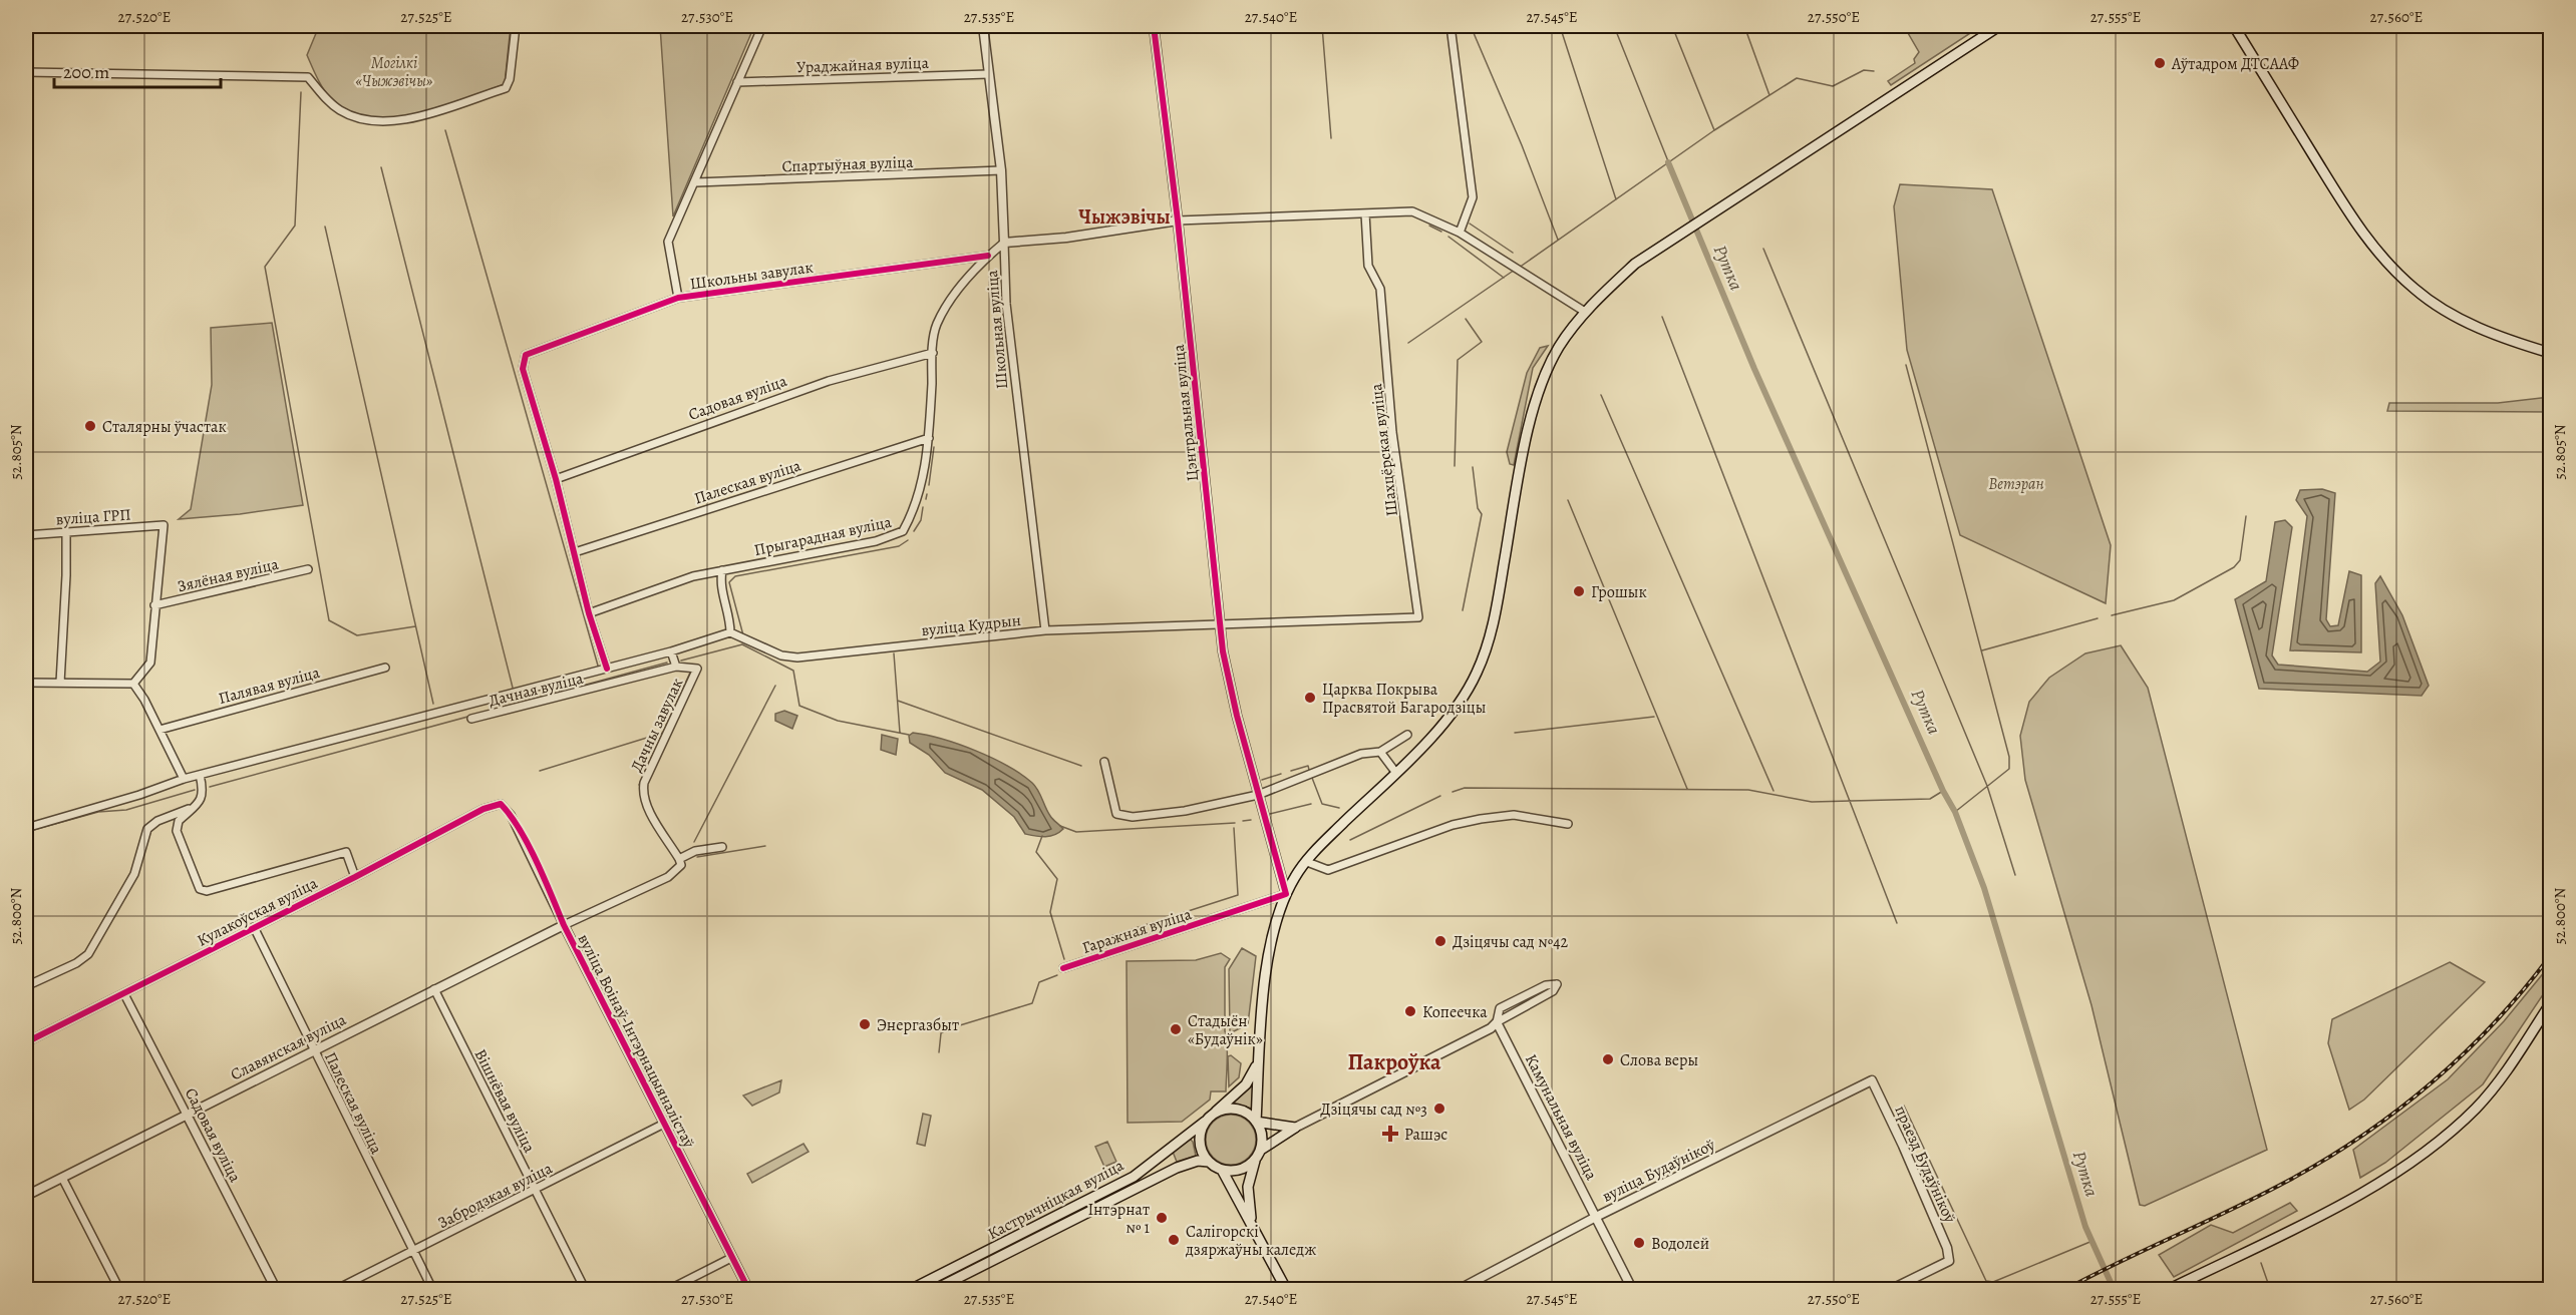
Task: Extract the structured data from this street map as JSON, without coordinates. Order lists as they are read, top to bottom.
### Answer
{
  "streets": {
    "main road": ["Кастрычніцкая вуліца"],
    "street": [
      "Ураджайная вуліца",
      "Спартыўная вуліца",
      "Школьны завулак",
      "Школьная вуліца",
      "Садовая вуліца",
      "Цэнтральная вуліца",
      "Шахцёрская вуліца",
      "Палеская вуліца",
      "вуліца ГРП",
      "Прыгарадная вуліца",
      "Зялёная вуліца",
      "вуліца Кудрын",
      "Палявая вуліца",
      "Дачная вуліца",
      "Дачны завулак",
      "Кулакоўская вуліца",
      "Гаражная вуліца",
      "вуліца Воінаў-Інтэрнацыяналістаў",
      "Славянская вуліца",
      "Вішнёвая вуліца",
      "Камунальная вуліца",
      "праезд Будаўнікоў",
      "вуліца Будаўнікоў",
      "Забродзкая вуліца"
    ]
  },
  "crossings": [
    ["Ураджайная вуліца", "Школьная вуліца"],
    ["Спартыўная вуліца", "Школьная вуліца"],
    ["Школьны завулак", "Садовая вуліца"],
    ["Школьная вуліца", "вуліца Кудрын"],
    ["Садовая вуліца", "Кулакоўская вуліца"],
    ["Садовая вуліца", "Славянская вуліца"],
    ["Цэнтральная вуліца", "Шахцёрская вуліца"],
    ["Цэнтральная вуліца", "вуліца Кудрын"],
    ["Цэнтральная вуліца", "Гаражная вуліца"],
    ["Шахцёрская вуліца", "вуліца Кудрын"],
    ["Палеская вуліца", "Прыгарадная вуліца"],
    ["Палеская вуліца", "Кулакоўская вуліца"],
    ["Палеская вуліца", "Славянская вуліца"],
    ["Палеская вуліца", "Забродзкая вуліца"],
    ["вуліца ГРП", "Зялёная вуліца"],
    ["Дачная вуліца", "Дачны завулак"],
    ["Кулакоўская вуліца", "вуліца Воінаў-Інтэрнацыяналістаў"],
    ["вуліца Воінаў-Інтэрнацыяналістаў", "Славянская вуліца"],
    ["вуліца Воінаў-Інтэрнацыяналістаў", "Забродзкая вуліца"],
    ["Славянская вуліца", "Вішнёвая вуліца"],
    ["Вішнёвая вуліца", "Забродзкая вуліца"],
    ["Камунальная вуліца", "вуліца Будаўнікоў"],
    ["праезд Будаўнікоў", "вуліца Будаўнікоў"]
  ],
  "districts": ["Чыжэвічы", "Пакроўка"],
  "water": ["Рутка"],
  "parks": ["Могілкі «Чыжэвічы»", "Ветэран"],
  "places": {
    "other": [
      "Аўтадром ДТСААФ",
      "Сталярны ўчастак",
      "Грошык",
      "Царква Покрыва Прасвятой Багародзіцы",
      "Дзіцячы сад №42",
      "Копеечка",
      "Энергазбыт",
      "Стадыён «Будаўнік»",
      "Слова веры",
      "Дзіцячы сад №3",
      "Інтэрнат № 1",
      "Салігорскі дзяржаўны каледж",
      "Водолей"
    ],
    "health": ["Рашэс"]
  },
  "scale_bar": "200 m",
  "coordinates": [
    "27.520°E",
    "27.525°E",
    "27.530°E",
    "27.535°E",
    "27.540°E",
    "27.545°E",
    "27.550°E",
    "27.555°E",
    "27.560°E",
    "52.805°N",
    "52.800°N"
  ]
}
